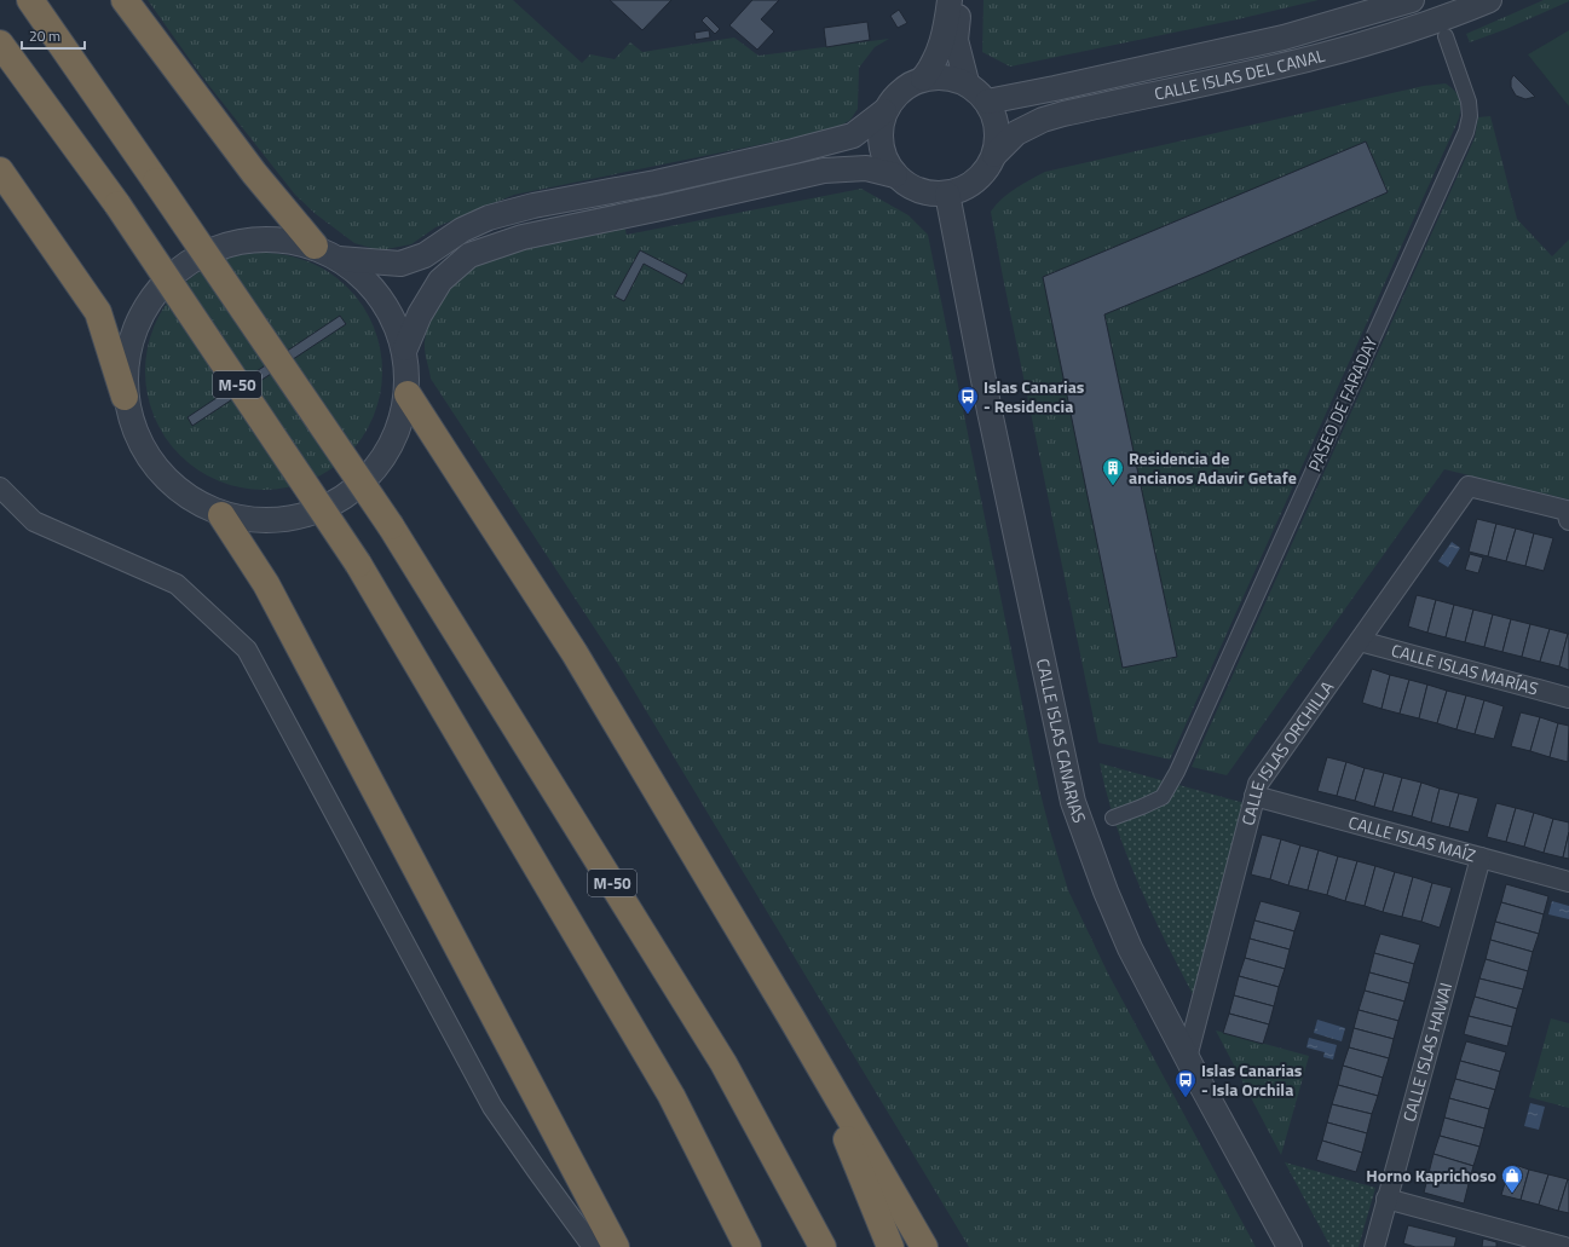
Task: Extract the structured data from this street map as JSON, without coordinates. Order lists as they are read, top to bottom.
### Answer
{
  "streets": {
    "highway": ["M-50"],
    "street": [
      "CALLE ISLAS DEL CANAL",
      "PASEO DE FARADAY",
      "CALLE ISLAS MARÍAS",
      "CALLE ISLAS CANARIAS",
      "CALLE ISLAS ORCHILLA",
      "CALLE ISLAS MAÍZ",
      "CALLE ISLAS HAWAI"
    ]
  },
  "crossings": [
    ["CALLE ISLAS DEL CANAL", "CALLE ISLAS CANARIAS"],
    ["CALLE ISLAS MARÍAS", "CALLE ISLAS ORCHILLA"],
    ["CALLE ISLAS CANARIAS", "CALLE ISLAS ORCHILLA"],
    ["CALLE ISLAS ORCHILLA", "CALLE ISLAS MAÍZ"],
    ["CALLE ISLAS MAÍZ", "CALLE ISLAS HAWAI"]
  ],
  "places": {
    "bus stop": ["Islas Canarias - Residencia", "Islas Canarias - Isla Orchila"],
    "building": ["Residencia de ancianos Adavir Getafe"],
    "shop": ["Horno Kaprichoso"]
  },
  "scale_bar": "20 m"
}
